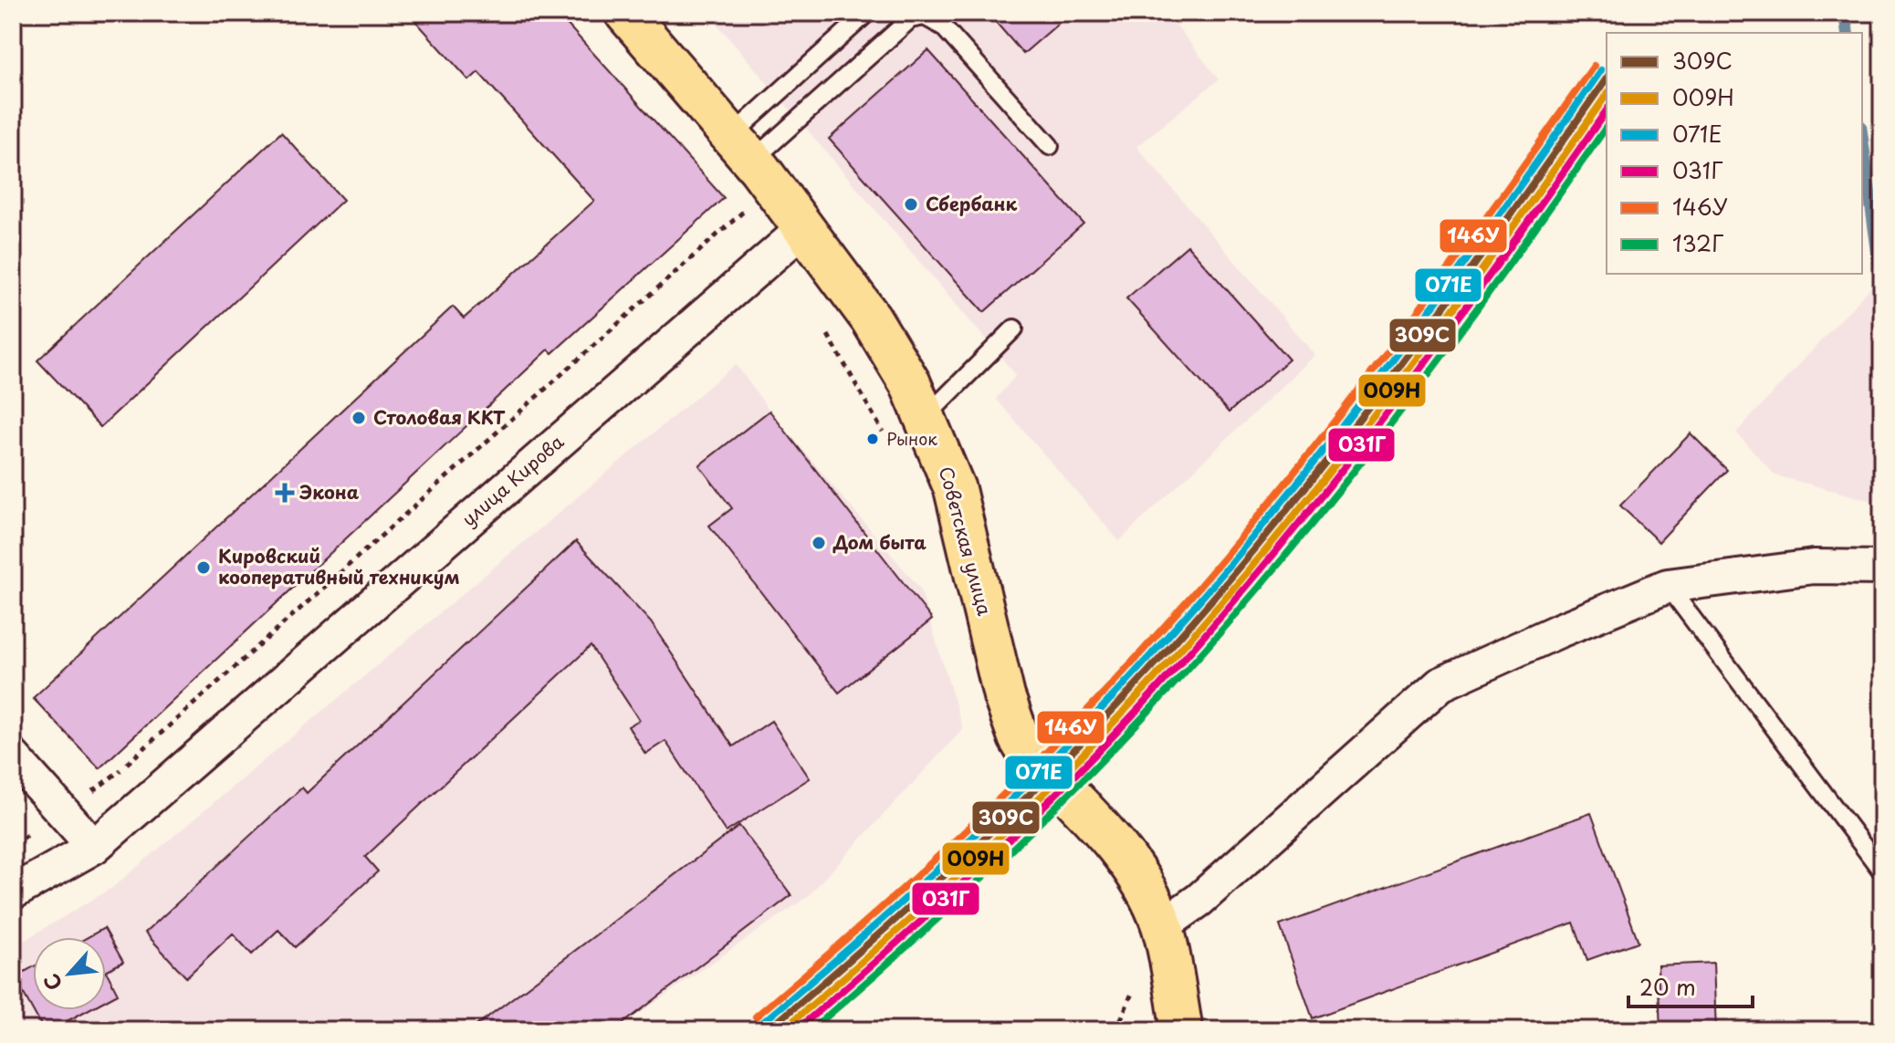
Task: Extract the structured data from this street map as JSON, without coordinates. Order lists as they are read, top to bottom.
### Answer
{
  "streets": {
    "main road": ["Советская улица"],
    "street": ["улица Кирова"]
  },
  "crossings": [
    ["улица Кирова", "Советская улица"]
  ],
  "places": {
    "other": [
      "Сбербанк",
      "Столовая ККТ",
      "Рынок",
      "Дом быта",
      "Кировский кооперативный техникум"
    ],
    "health": ["Экона"]
  },
  "lines": [
    "transit line 146У",
    "transit line 071Е",
    "transit line 309С",
    "transit line 009Н",
    "transit line 031Г",
    "transit line 132Г"
  ],
  "legend": [
    "309С",
    "009Н",
    "071Е",
    "031Г",
    "146У",
    "132Г"
  ],
  "scale_bar": "20 m",
  "north": "bottom left"
}
